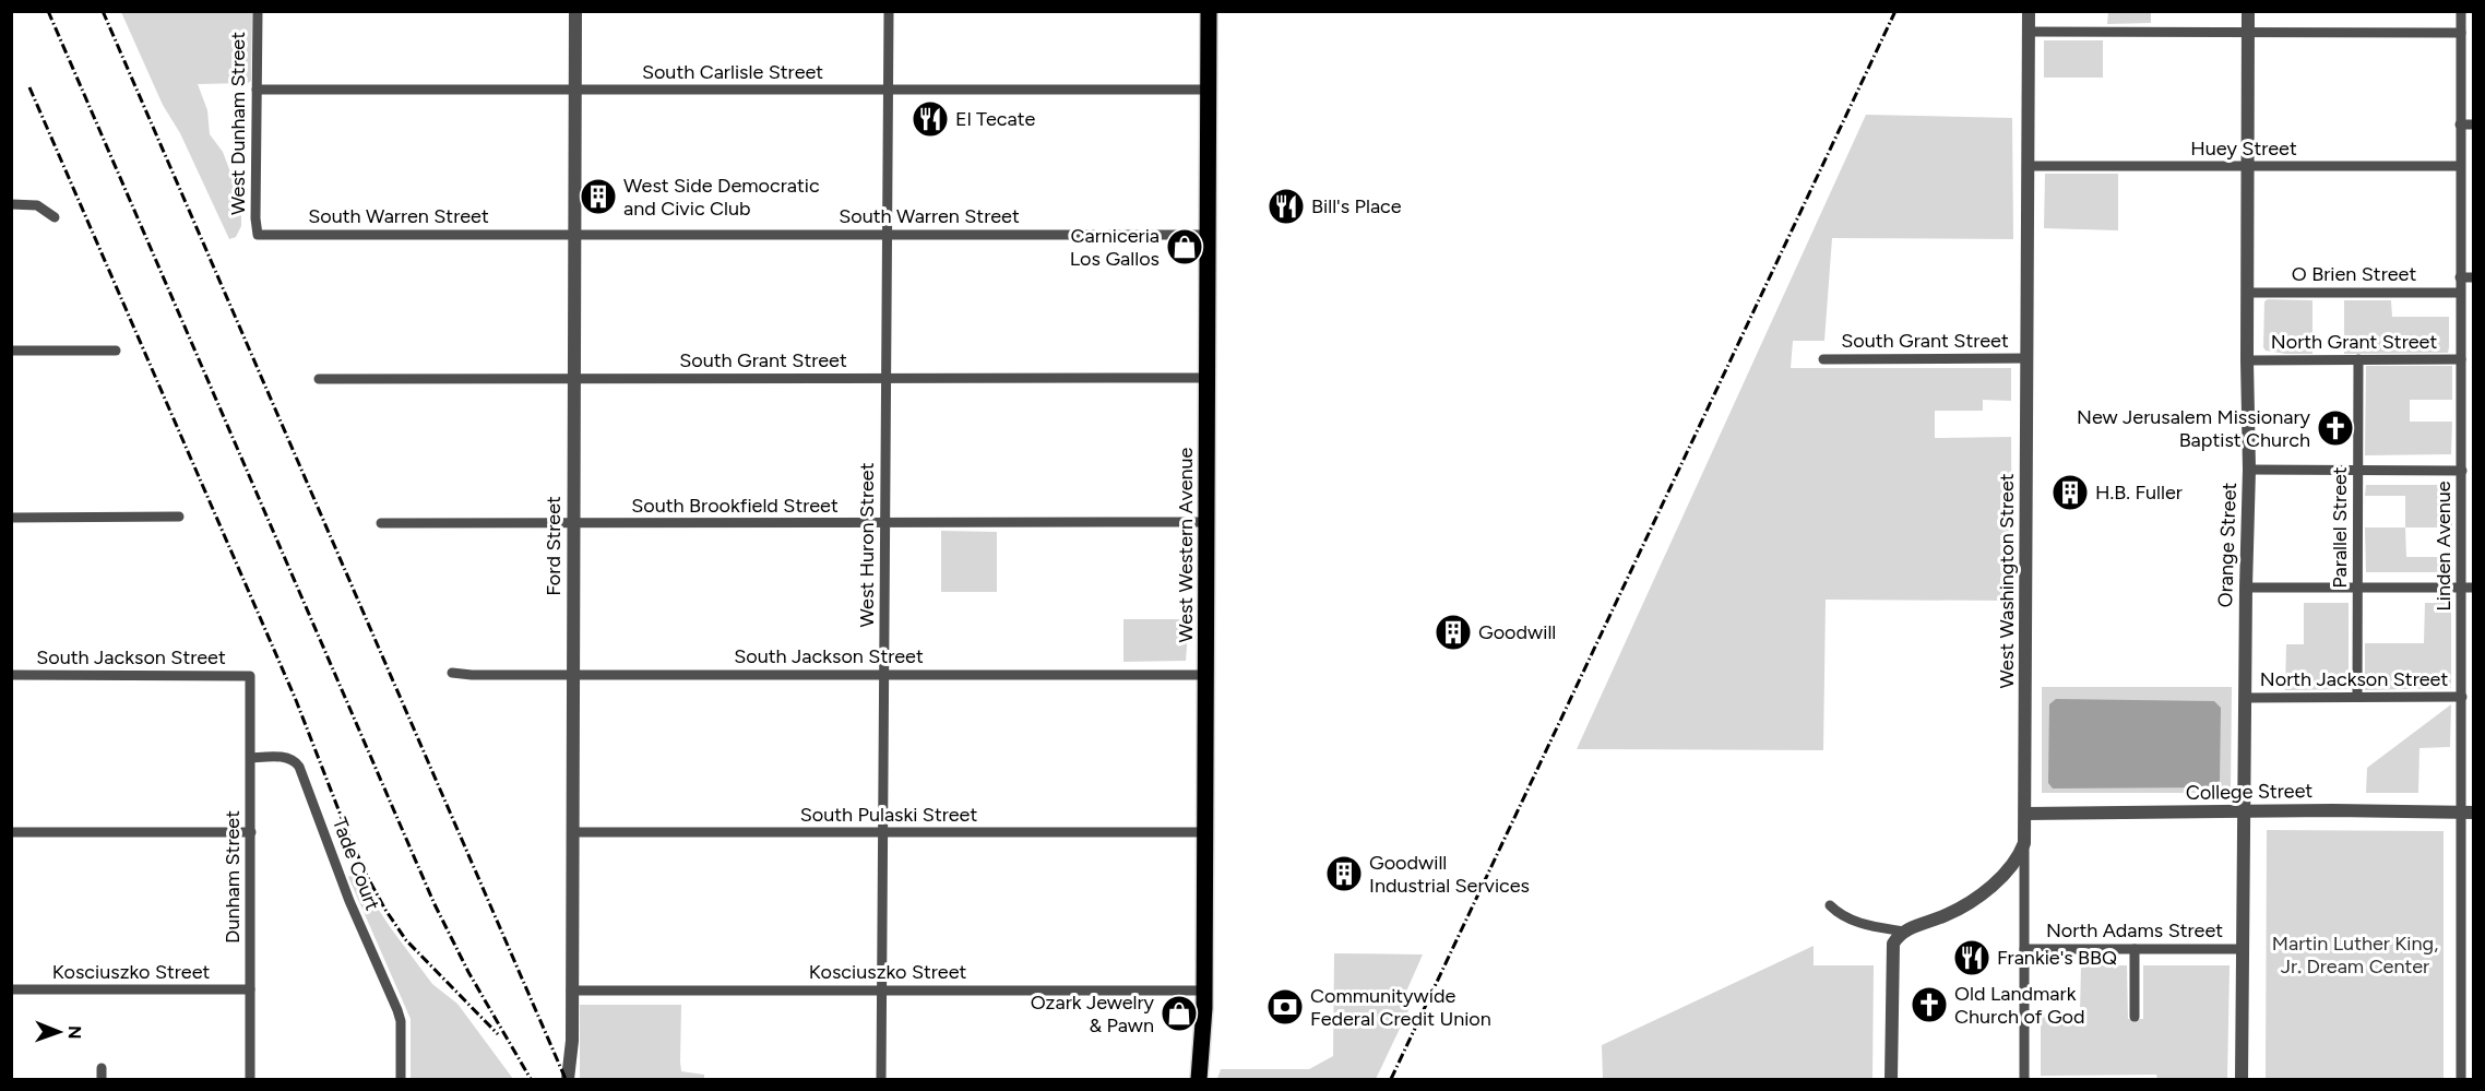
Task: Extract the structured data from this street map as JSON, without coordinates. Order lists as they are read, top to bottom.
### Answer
{
  "streets": {
    "main road": ["West Western Avenue"],
    "street": [
      "South Carlisle Street",
      "West Dunham Street",
      "Huey Street",
      "South Warren Street",
      "O Brien Street",
      "South Grant Street",
      "North Grant Street",
      "South Brookfield Street",
      "Parallel Street",
      "West Huron Street",
      "Orange Street",
      "Ford Street",
      "Linden Avenue",
      "West Washington Street",
      "South Jackson Street",
      "North Jackson Street",
      "College Street",
      "South Pulaski Street",
      "Tade Court",
      "Dunham Street",
      "North Adams Street",
      "Kosciuszko Street"
    ]
  },
  "crossings": [
    ["South Carlisle Street", "West Dunham Street"],
    ["South Carlisle Street", "West Huron Street"],
    ["South Carlisle Street", "West Western Avenue"],
    ["South Carlisle Street", "Ford Street"],
    ["West Dunham Street", "South Warren Street"],
    ["Huey Street", "Orange Street"],
    ["Huey Street", "Linden Avenue"],
    ["Huey Street", "West Washington Street"],
    ["South Warren Street", "West Huron Street"],
    ["South Warren Street", "West Western Avenue"],
    ["South Warren Street", "Ford Street"],
    ["O Brien Street", "Orange Street"],
    ["O Brien Street", "Linden Avenue"],
    ["South Grant Street", "West Huron Street"],
    ["South Grant Street", "West Western Avenue"],
    ["South Grant Street", "Ford Street"],
    ["South Grant Street", "West Washington Street"],
    ["North Grant Street", "Parallel Street"],
    ["North Grant Street", "Orange Street"],
    ["North Grant Street", "Linden Avenue"],
    ["South Brookfield Street", "West Huron Street"],
    ["South Brookfield Street", "West Western Avenue"],
    ["South Brookfield Street", "Ford Street"],
    ["Parallel Street", "North Jackson Street"],
    ["West Huron Street", "South Jackson Street"],
    ["West Huron Street", "South Pulaski Street"],
    ["West Huron Street", "Kosciuszko Street"],
    ["West Western Avenue", "South Jackson Street"],
    ["West Western Avenue", "South Pulaski Street"],
    ["West Western Avenue", "Kosciuszko Street"],
    ["Orange Street", "North Jackson Street"],
    ["Orange Street", "College Street"],
    ["Orange Street", "North Adams Street"],
    ["Ford Street", "South Jackson Street"],
    ["Ford Street", "South Pulaski Street"],
    ["Ford Street", "Kosciuszko Street"],
    ["Linden Avenue", "North Jackson Street"],
    ["Linden Avenue", "College Street"],
    ["West Washington Street", "College Street"],
    ["South Jackson Street", "Dunham Street"],
    ["Tade Court", "Dunham Street"],
    ["Dunham Street", "Kosciuszko Street"]
  ],
  "parks": ["Martin Luther King, Jr. Dream Center"],
  "places": {
    "restaurant": ["El Tecate", "Bill's Place", "Frankie's BBQ"],
    "building": [
      "West Side Democratic and Civic Club",
      "H.B. Fuller",
      "Goodwill",
      "Goodwill Industrial Services"
    ],
    "shop": ["Carniceria Los Gallos", "Ozark Jewelry & Pawn"],
    "church": ["New Jerusalem Missionary Baptist Church", "Old Landmark Church of God"],
    "bank": ["Communitywide Federal Credit Union"]
  },
  "north": "right"
}
